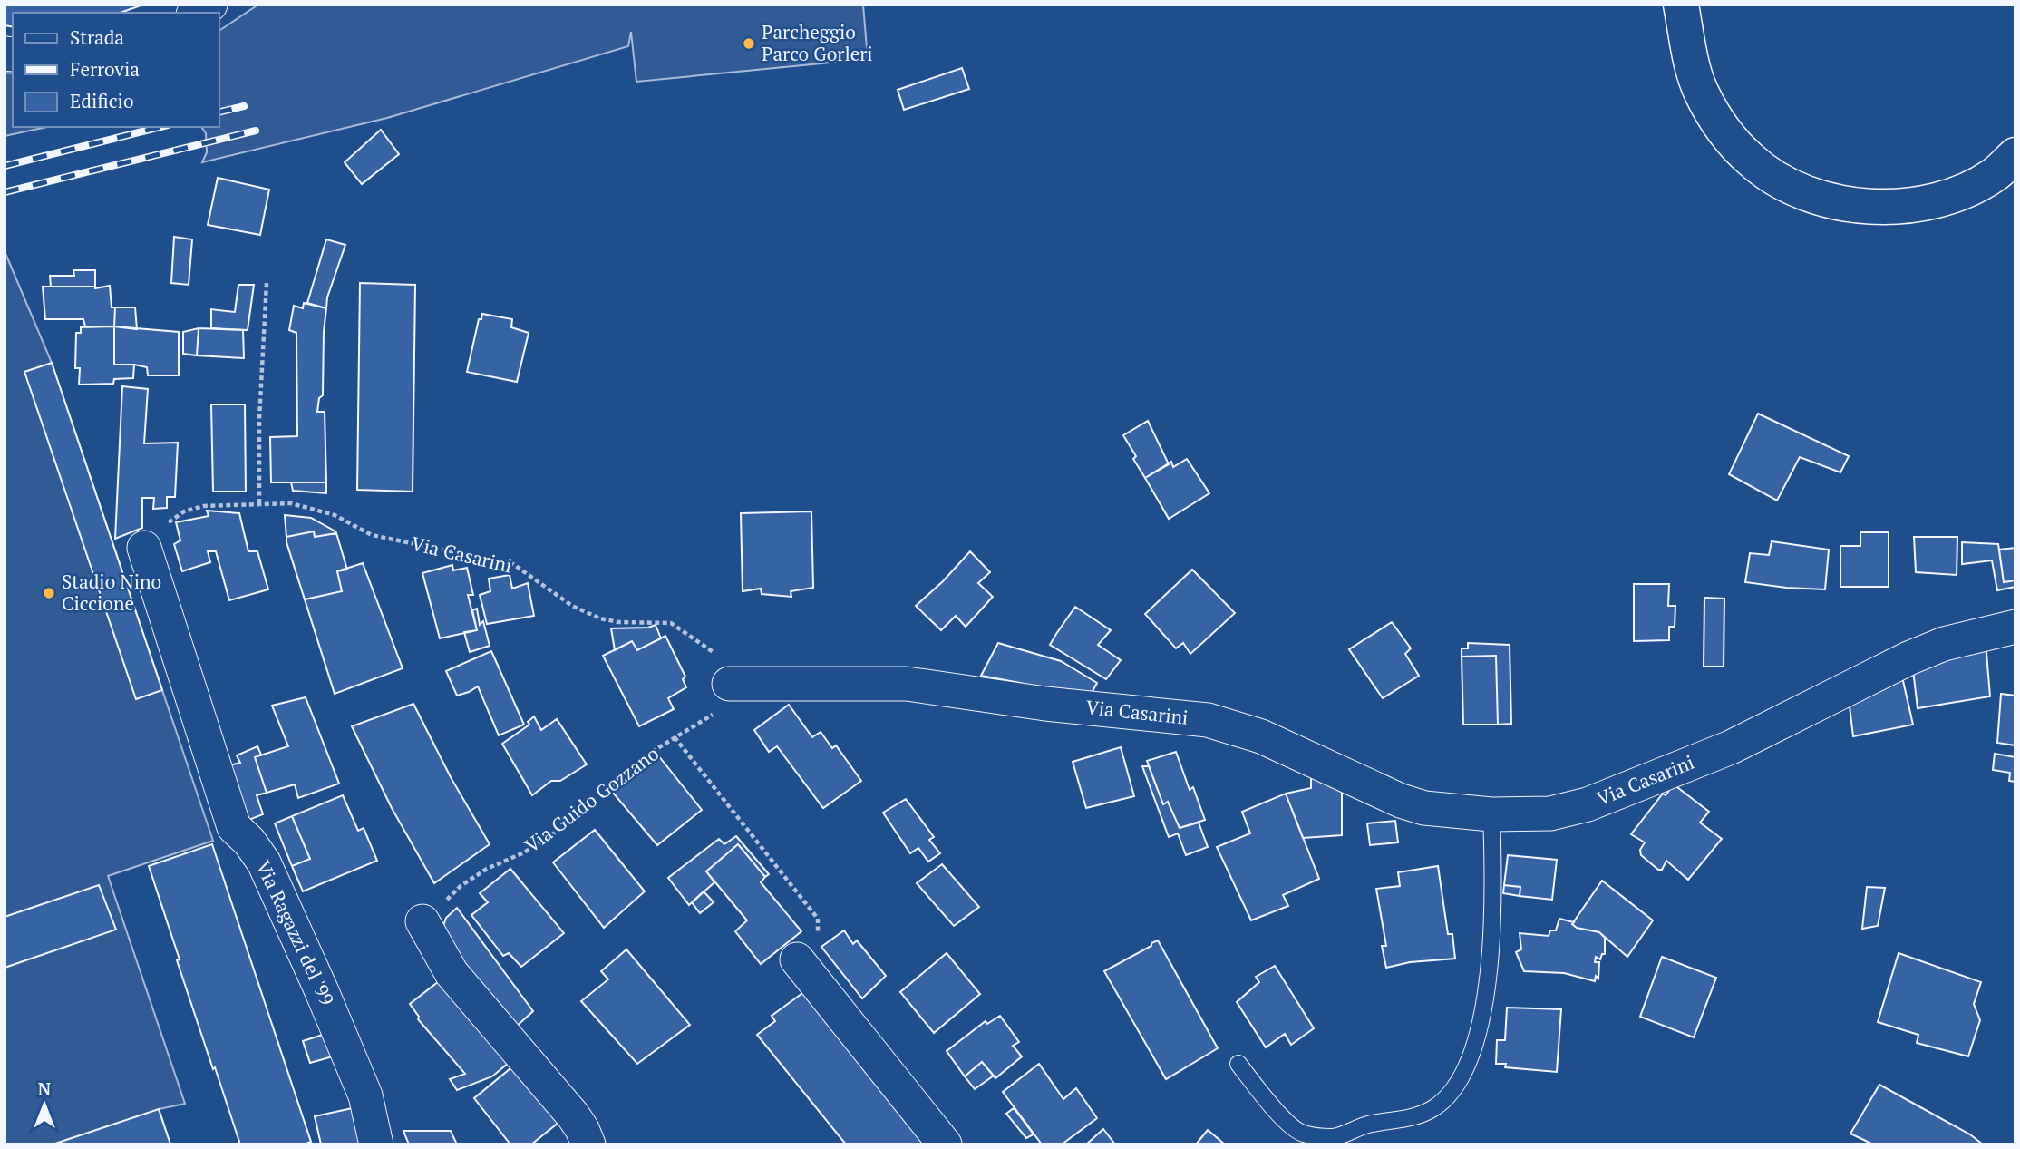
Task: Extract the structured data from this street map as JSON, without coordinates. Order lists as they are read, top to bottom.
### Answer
{
  "streets": {
    "street": ["Via Casarini", "Via Ragazzi del '99"],
    "path": ["Via Guido Gozzano"]
  },
  "crossings": [
    ["Via Casarini", "Via Guido Gozzano"],
    ["Via Casarini", "Via Ragazzi del '99"]
  ],
  "places": ["Parcheggio Parco Gorleri", "Stadio Nino Ciccione"],
  "legend": ["Strada", "Ferrovia", "Edificio"],
  "north": "top"
}
